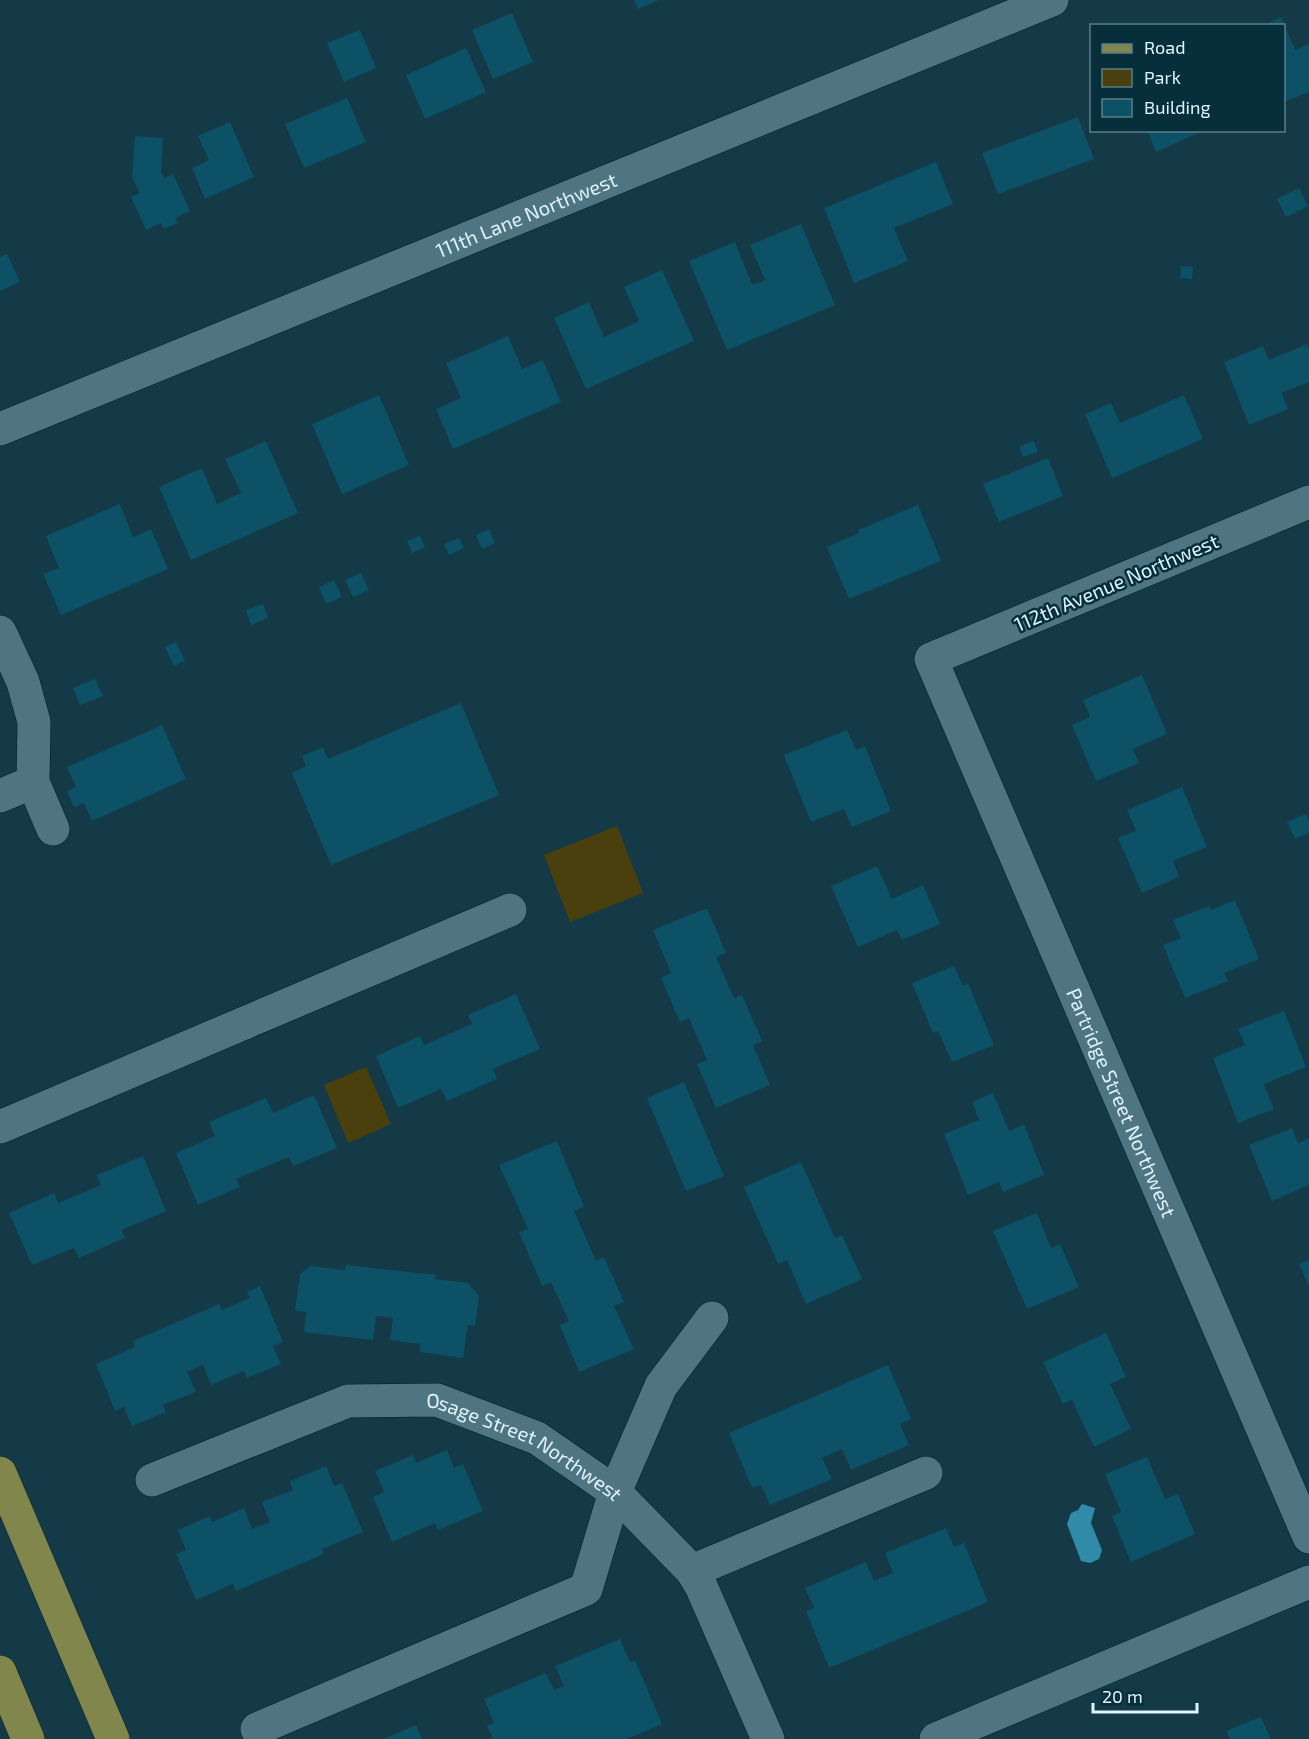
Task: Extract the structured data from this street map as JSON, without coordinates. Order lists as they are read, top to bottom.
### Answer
{
  "streets": {
    "street": [
      "111th Lane Northwest",
      "112th Avenue Northwest",
      "Partridge Street Northwest",
      "Osage Street Northwest"
    ]
  },
  "crossings": [
    ["112th Avenue Northwest", "Partridge Street Northwest"]
  ],
  "legend": ["Road", "Park", "Building"],
  "scale_bar": "20 m"
}
